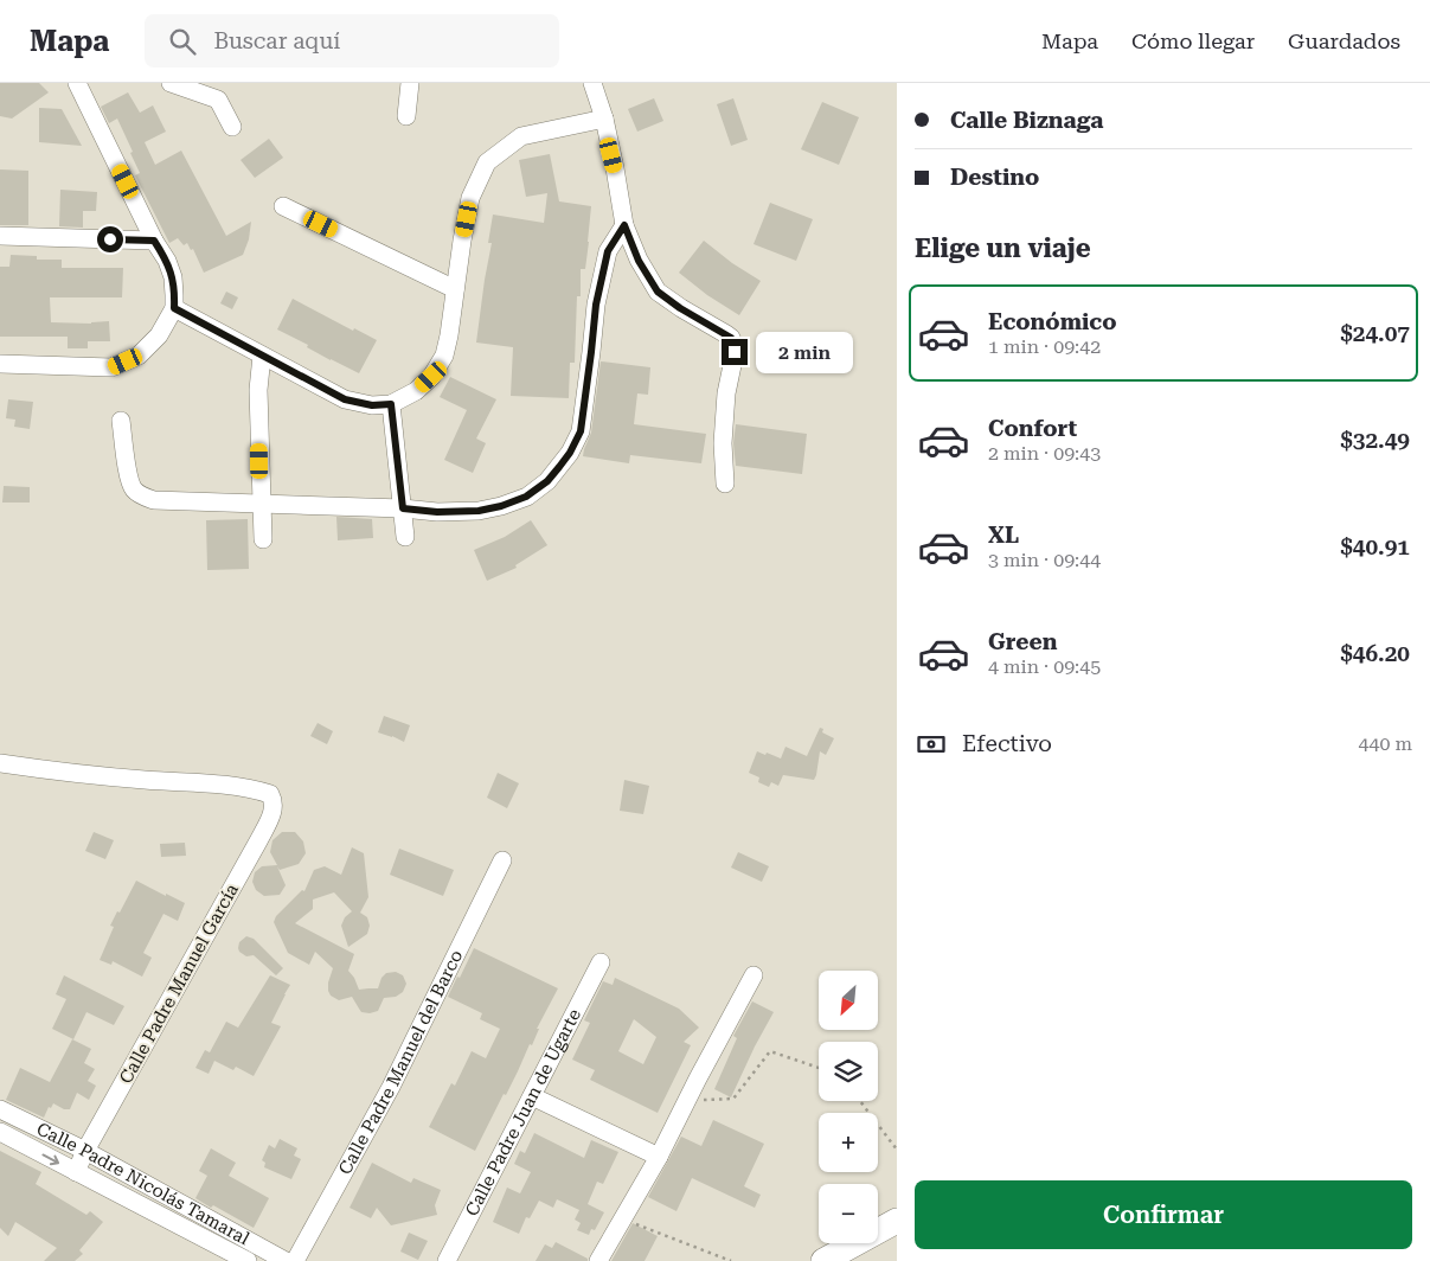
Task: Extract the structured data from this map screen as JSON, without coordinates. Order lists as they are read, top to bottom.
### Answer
{
  "streets": {
    "street": [
      "Calle Padre Manuel García",
      "Calle Padre Manuel del Barco",
      "Calle Padre Juan de Ugarte",
      "Calle Padre Nicolás Tamaral"
    ]
  },
  "crossings": [
    ["Calle Padre Manuel García", "Calle Padre Nicolás Tamaral"]
  ],
  "north": "bottom left",
  "page": {
    "header": "Mapa",
    "search": "Buscar aquí",
    "nav": ["Mapa", "Cómo llegar", "Guardados"],
    "banner": ["Calle Biznaga", "Destino"],
    "heading": "Elige un viaje",
    "list": [
      {
        "name": "Económico",
        "note": "1 min · 09:42",
        "value": "$24.07"
      },
      {
        "name": "Confort",
        "note": "2 min · 09:43",
        "value": "$32.49"
      },
      {
        "name": "XL",
        "note": "3 min · 09:44",
        "value": "$40.91"
      },
      {
        "name": "Green",
        "note": "4 min · 09:45",
        "value": "$46.20"
      }
    ],
    "bubble": "2 min",
    "pay": ["Efectivo", "440 m"],
    "map_buttons": ["+", "−"],
    "buttons": "Confirmar"
  }
}
